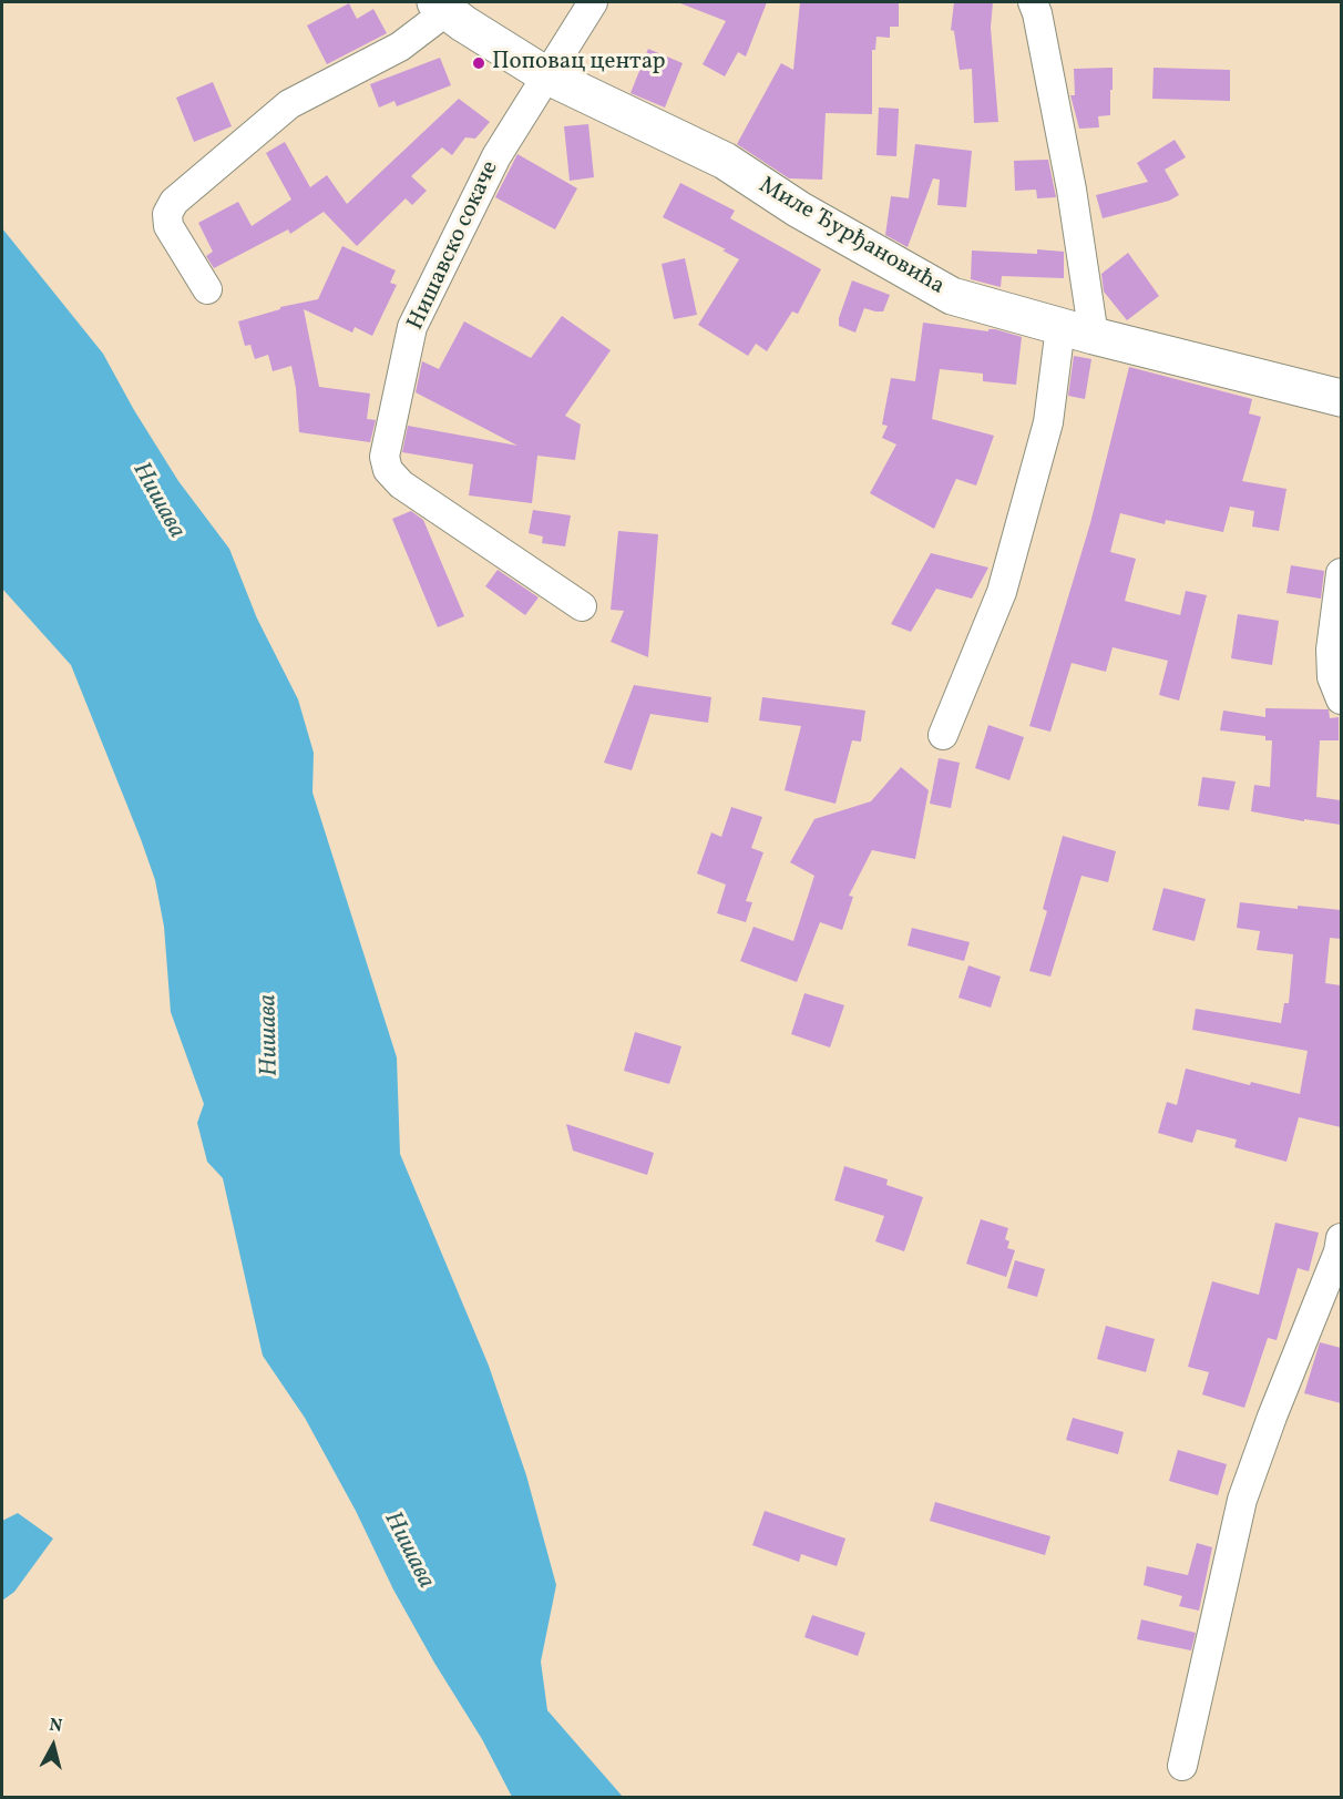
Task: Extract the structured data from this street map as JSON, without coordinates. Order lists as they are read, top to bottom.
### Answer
{
  "streets": {
    "street": ["Миле Ђурђановића", "Нишавско сокаче"]
  },
  "crossings": [
    ["Миле Ђурђановића", "Нишавско сокаче"]
  ],
  "water": ["Нишава"],
  "places": ["Поповац центар"],
  "north": "top"
}
